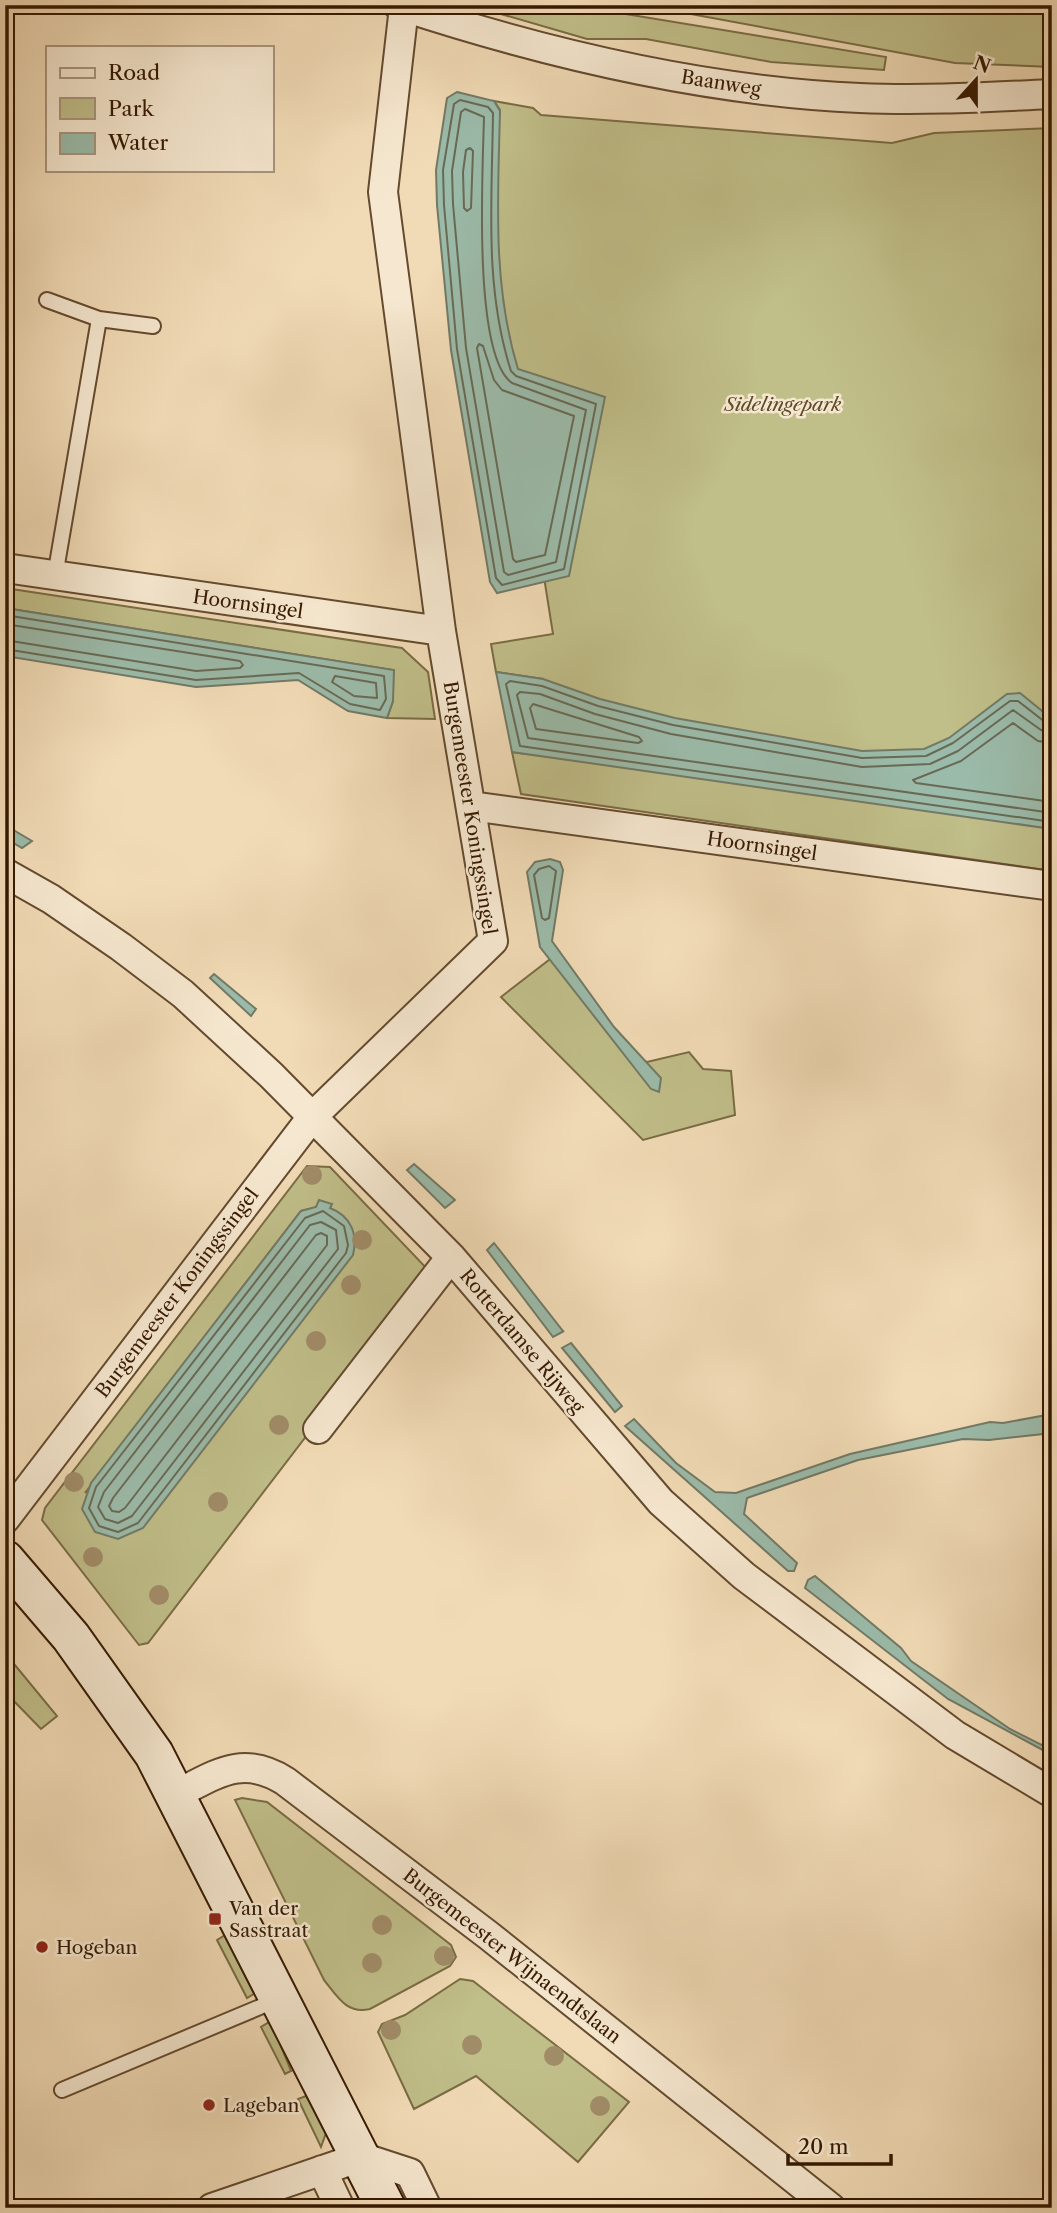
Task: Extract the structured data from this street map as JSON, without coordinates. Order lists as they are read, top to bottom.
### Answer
{
  "streets": {
    "street": [
      "Baanweg",
      "Hoornsingel",
      "Burgemeester Koningssingel",
      "Rotterdamse Rijweg",
      "Burgemeester Wijnaendtslaan"
    ]
  },
  "crossings": [
    ["Baanweg", "Burgemeester Koningssingel"],
    ["Hoornsingel", "Burgemeester Koningssingel"],
    ["Burgemeester Koningssingel", "Rotterdamse Rijweg"]
  ],
  "parks": ["Sidelingepark"],
  "places": {
    "transit": ["Van der Sasstraat"],
    "other": ["Hogeban", "Lageban"]
  },
  "legend": ["Road", "Park", "Water"],
  "scale_bar": "20 m",
  "north": "top"
}
